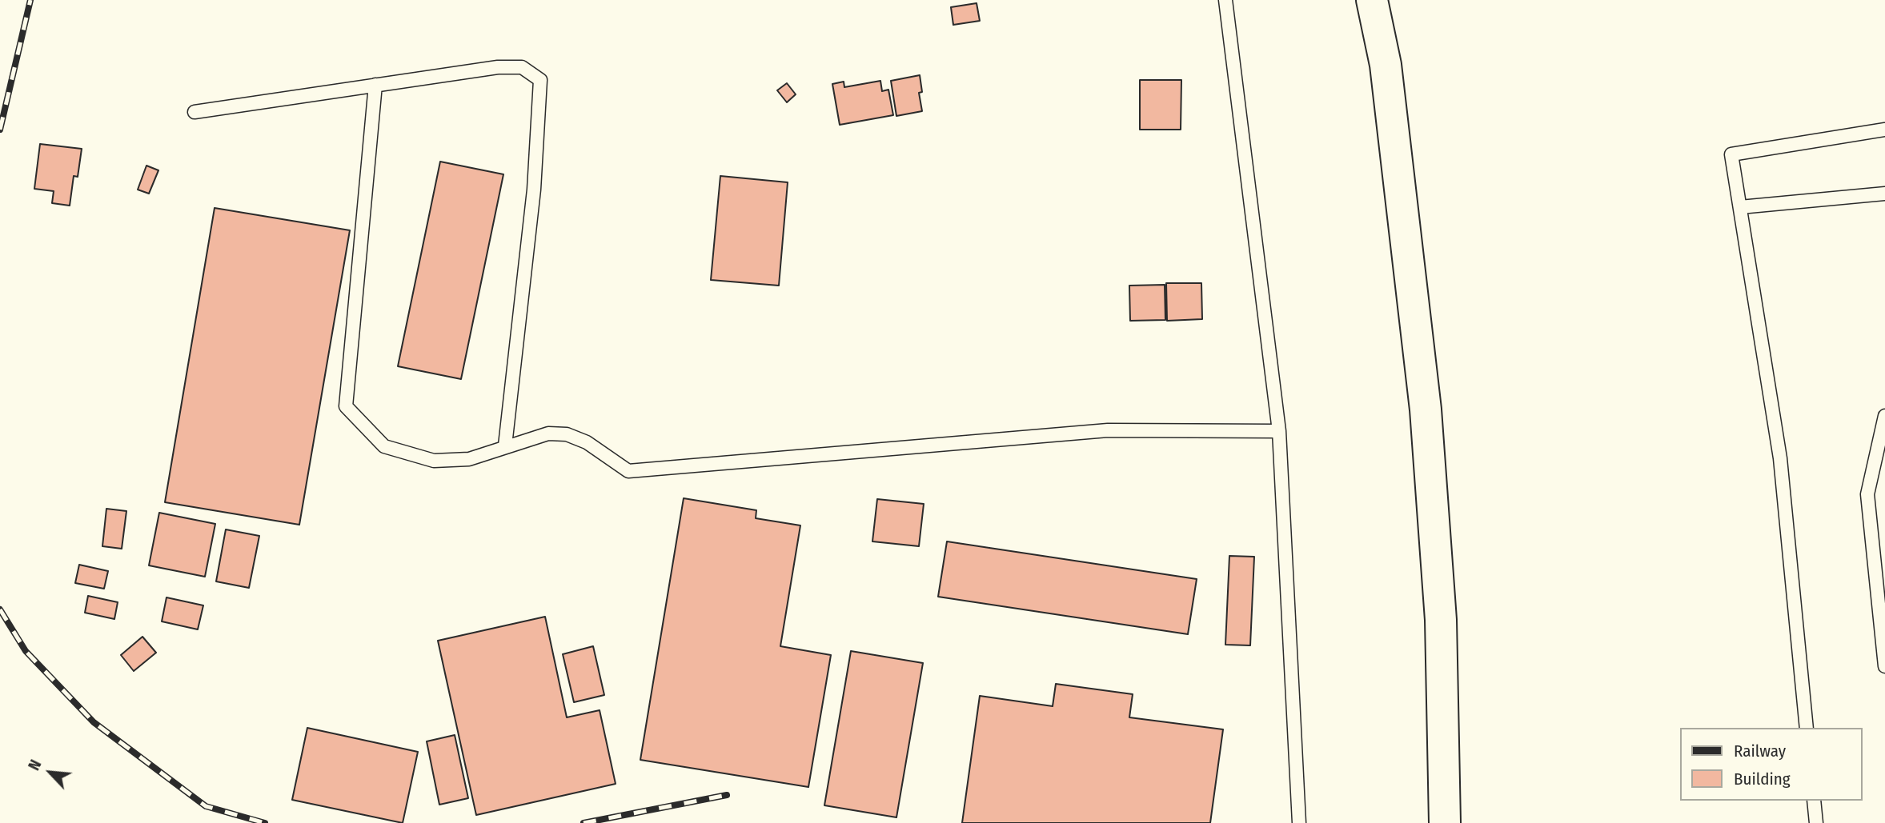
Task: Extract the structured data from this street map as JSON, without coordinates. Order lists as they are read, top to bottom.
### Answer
{
  "legend": ["Railway", "Building"],
  "north": "top left"
}
